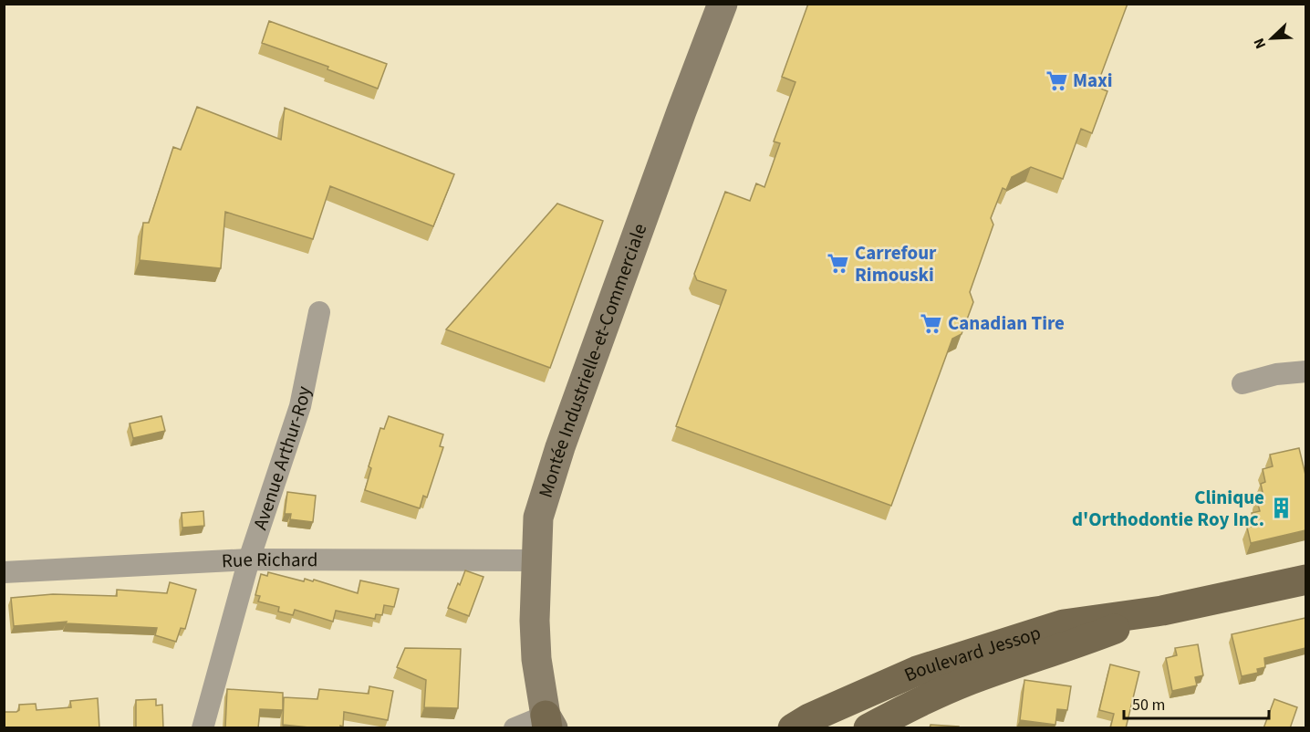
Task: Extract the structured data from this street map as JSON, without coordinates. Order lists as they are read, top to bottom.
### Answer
{
  "streets": {
    "main road": ["Montée Industrielle-et-Commerciale", "Boulevard Jessop"],
    "street": ["Avenue Arthur-Roy", "Rue Richard"]
  },
  "crossings": [
    ["Montée Industrielle-et-Commerciale", "Rue Richard"],
    ["Avenue Arthur-Roy", "Rue Richard"]
  ],
  "places": {
    "supermarket": ["Maxi", "Carrefour Rimouski", "Canadian Tire"],
    "building": ["Clinique d'Orthodontie Roy Inc."]
  },
  "scale_bar": "50 m",
  "north": "bottom left"
}
